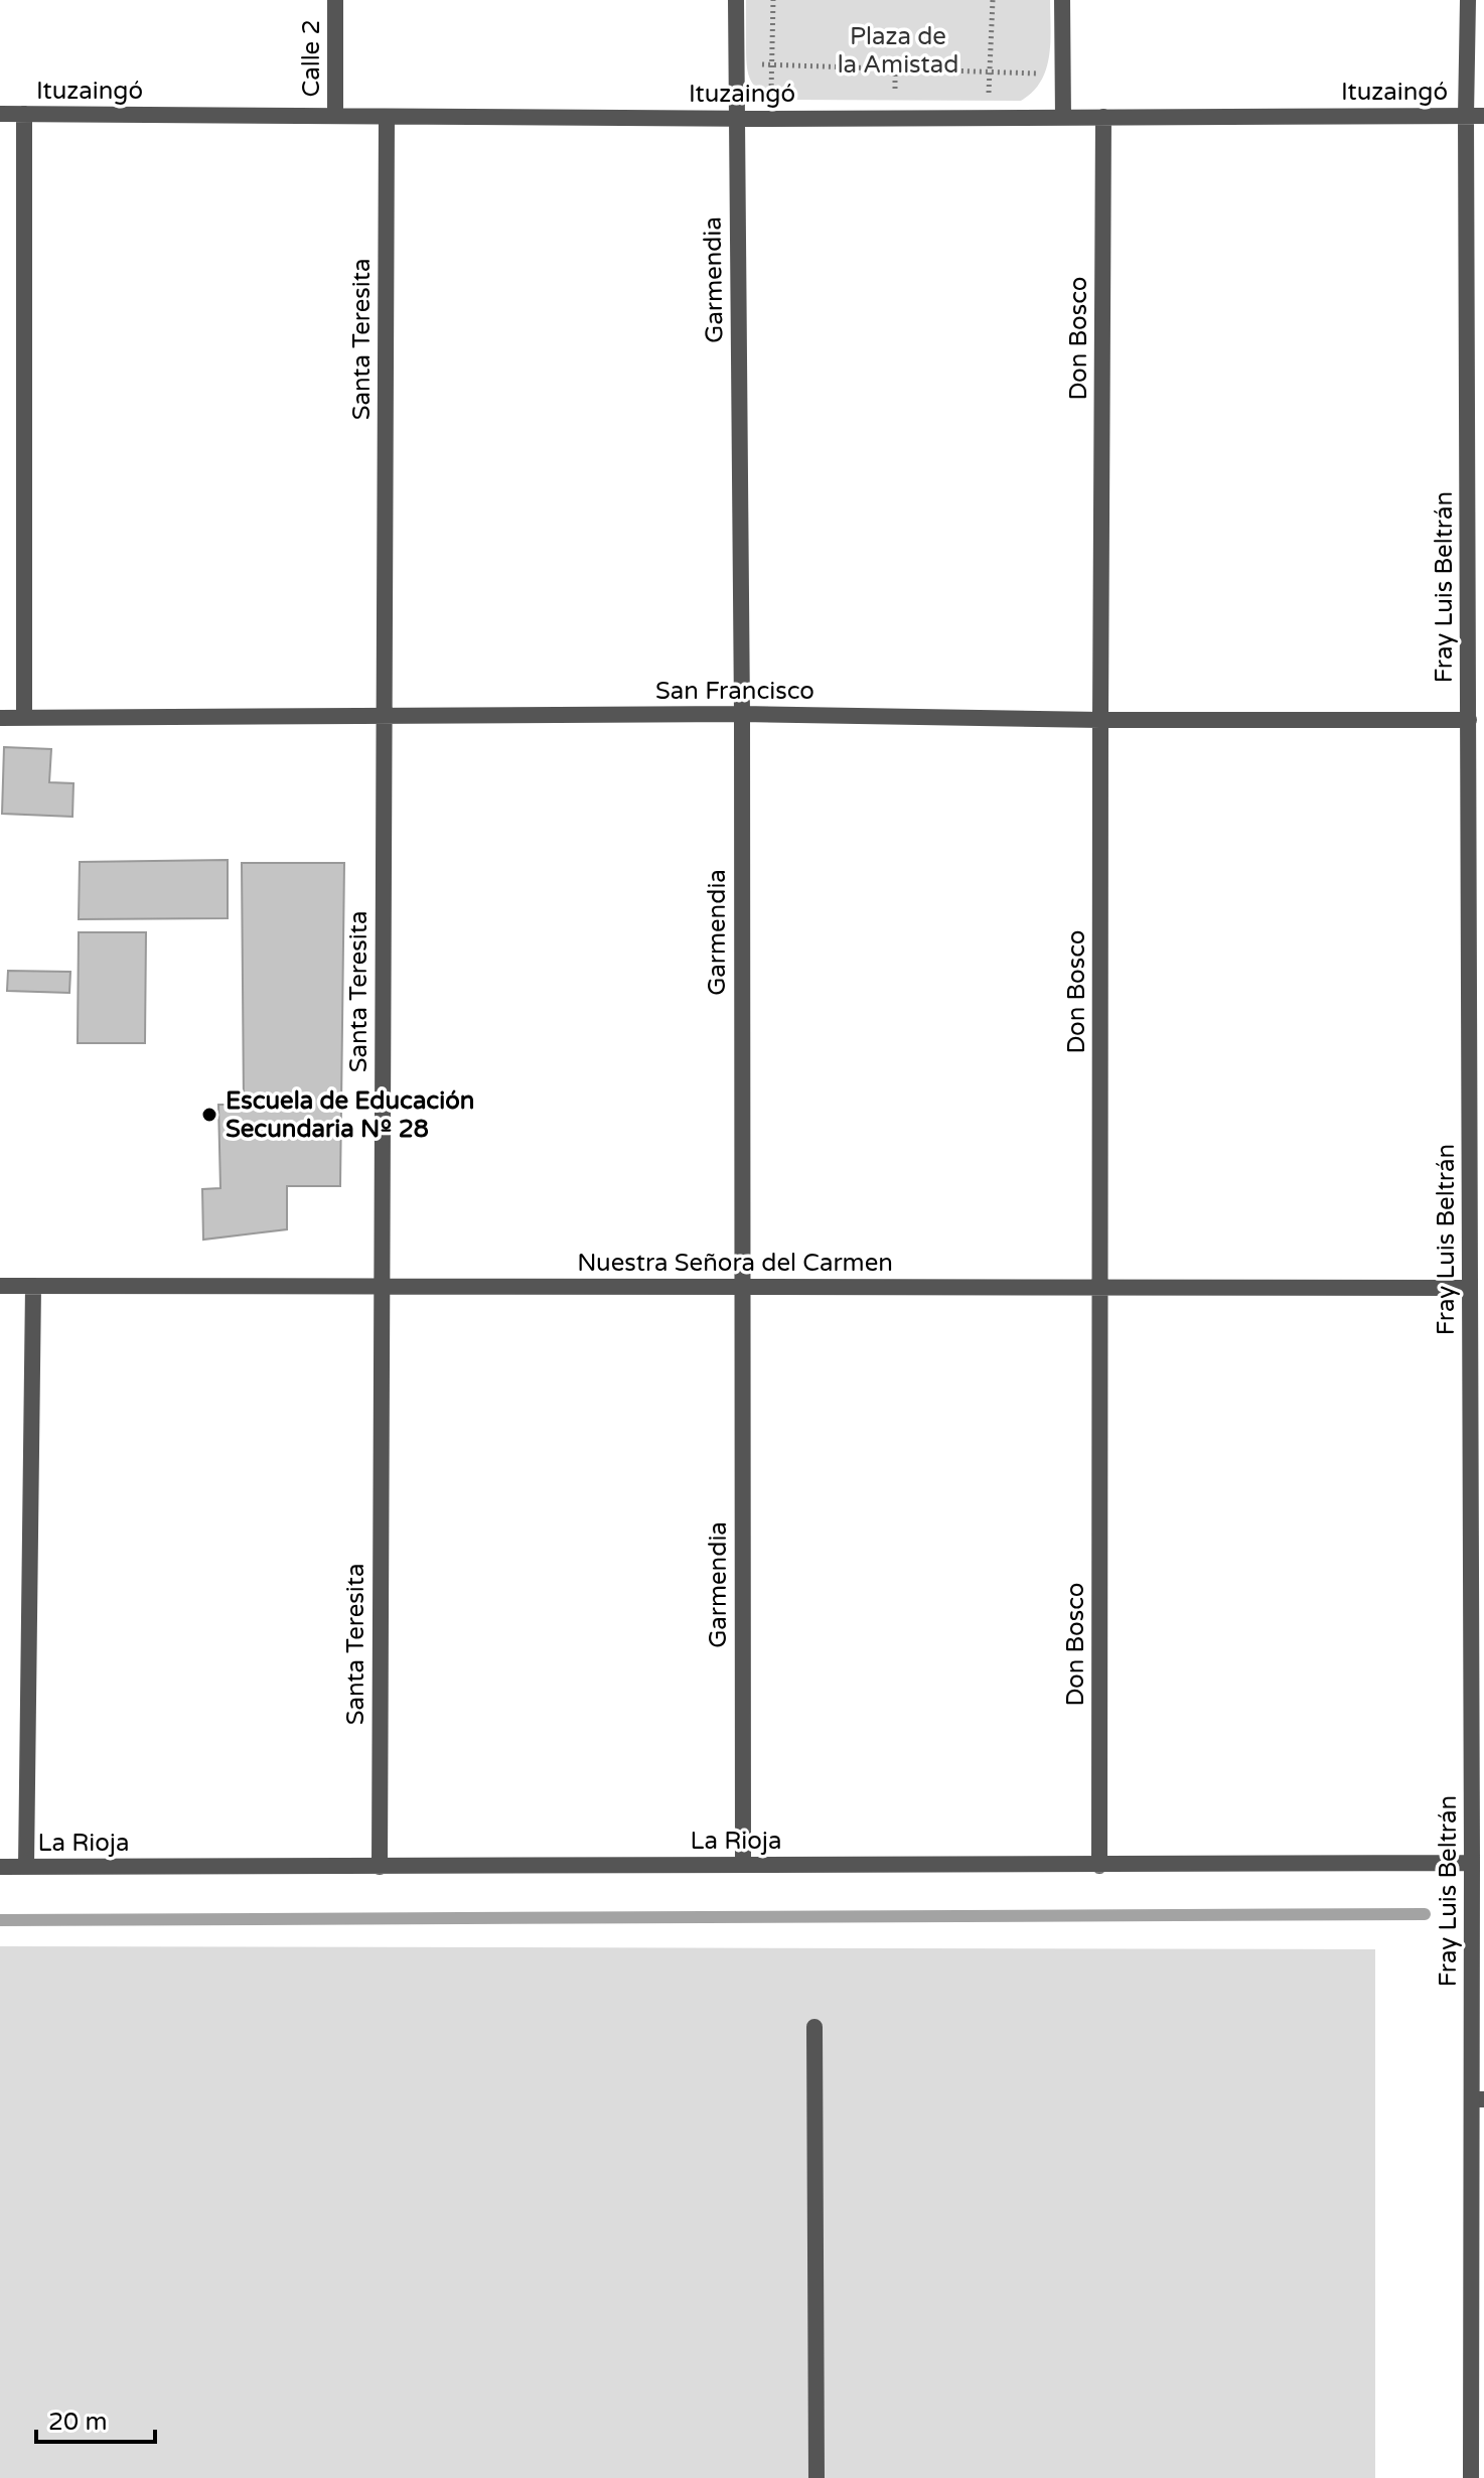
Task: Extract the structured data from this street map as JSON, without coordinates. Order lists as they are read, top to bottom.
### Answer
{
  "streets": {
    "street": [
      "Calle 2",
      "Ituzaingó",
      "Garmendia",
      "Don Bosco",
      "Santa Teresita",
      "Fray Luis Beltrán",
      "San Francisco",
      "Nuestra Señora del Carmen",
      "La Rioja"
    ]
  },
  "crossings": [
    ["Calle 2", "Ituzaingó"],
    ["Ituzaingó", "Garmendia"],
    ["Ituzaingó", "Don Bosco"],
    ["Ituzaingó", "Santa Teresita"],
    ["Ituzaingó", "Fray Luis Beltrán"],
    ["Garmendia", "San Francisco"],
    ["Garmendia", "Nuestra Señora del Carmen"],
    ["Garmendia", "La Rioja"],
    ["Don Bosco", "San Francisco"],
    ["Don Bosco", "Nuestra Señora del Carmen"],
    ["Don Bosco", "La Rioja"],
    ["Santa Teresita", "San Francisco"],
    ["Santa Teresita", "Nuestra Señora del Carmen"],
    ["Santa Teresita", "La Rioja"],
    ["Fray Luis Beltrán", "San Francisco"],
    ["Fray Luis Beltrán", "Nuestra Señora del Carmen"],
    ["Fray Luis Beltrán", "La Rioja"]
  ],
  "parks": ["Plaza de la Amistad"],
  "places": ["Escuela de Educación Secundaria Nº 28"],
  "scale_bar": "20 m"
}
